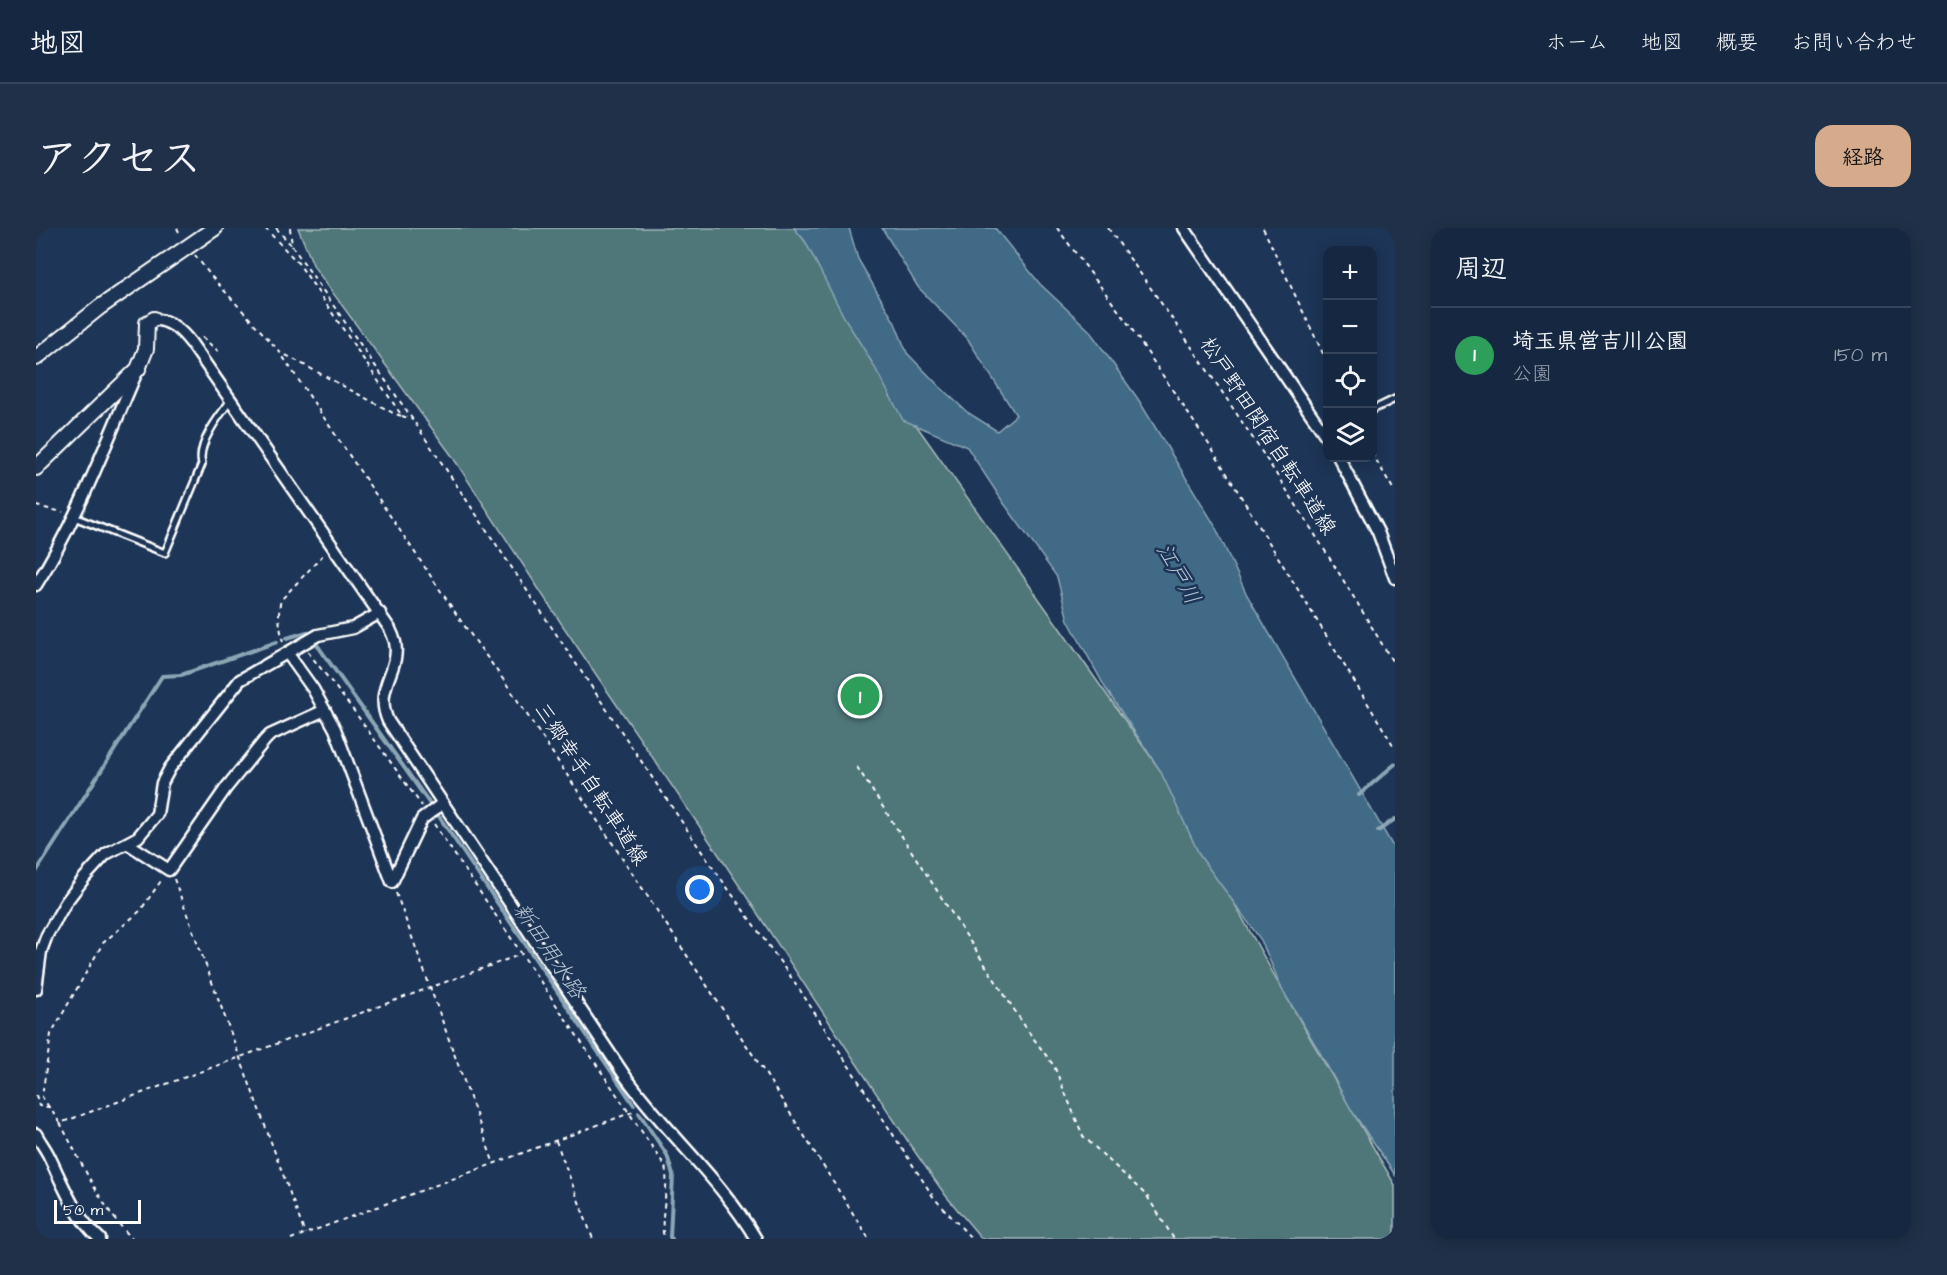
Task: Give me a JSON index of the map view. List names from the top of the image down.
{
  "streets": {
    "path": ["松戸野田関宿自転車道線", "三郷幸手自転車道線"]
  },
  "water": ["江戸川", "新田用水路"],
  "scale_bar": "50 m",
  "page": {
    "header": "地図",
    "nav": [
      "ホーム",
      "地図",
      "概要",
      "お問い合わせ"
    ],
    "title": "アクセス",
    "buttons": "経路",
    "heading": "周辺",
    "map_buttons": ["+", "−"],
    "list": [
      {
        "mark": "1",
        "name": "埼玉県営吉川公園",
        "note": "公園",
        "value": "150 m"
      }
    ],
    "pins": "1",
    "scale": "50 m"
  }
}
